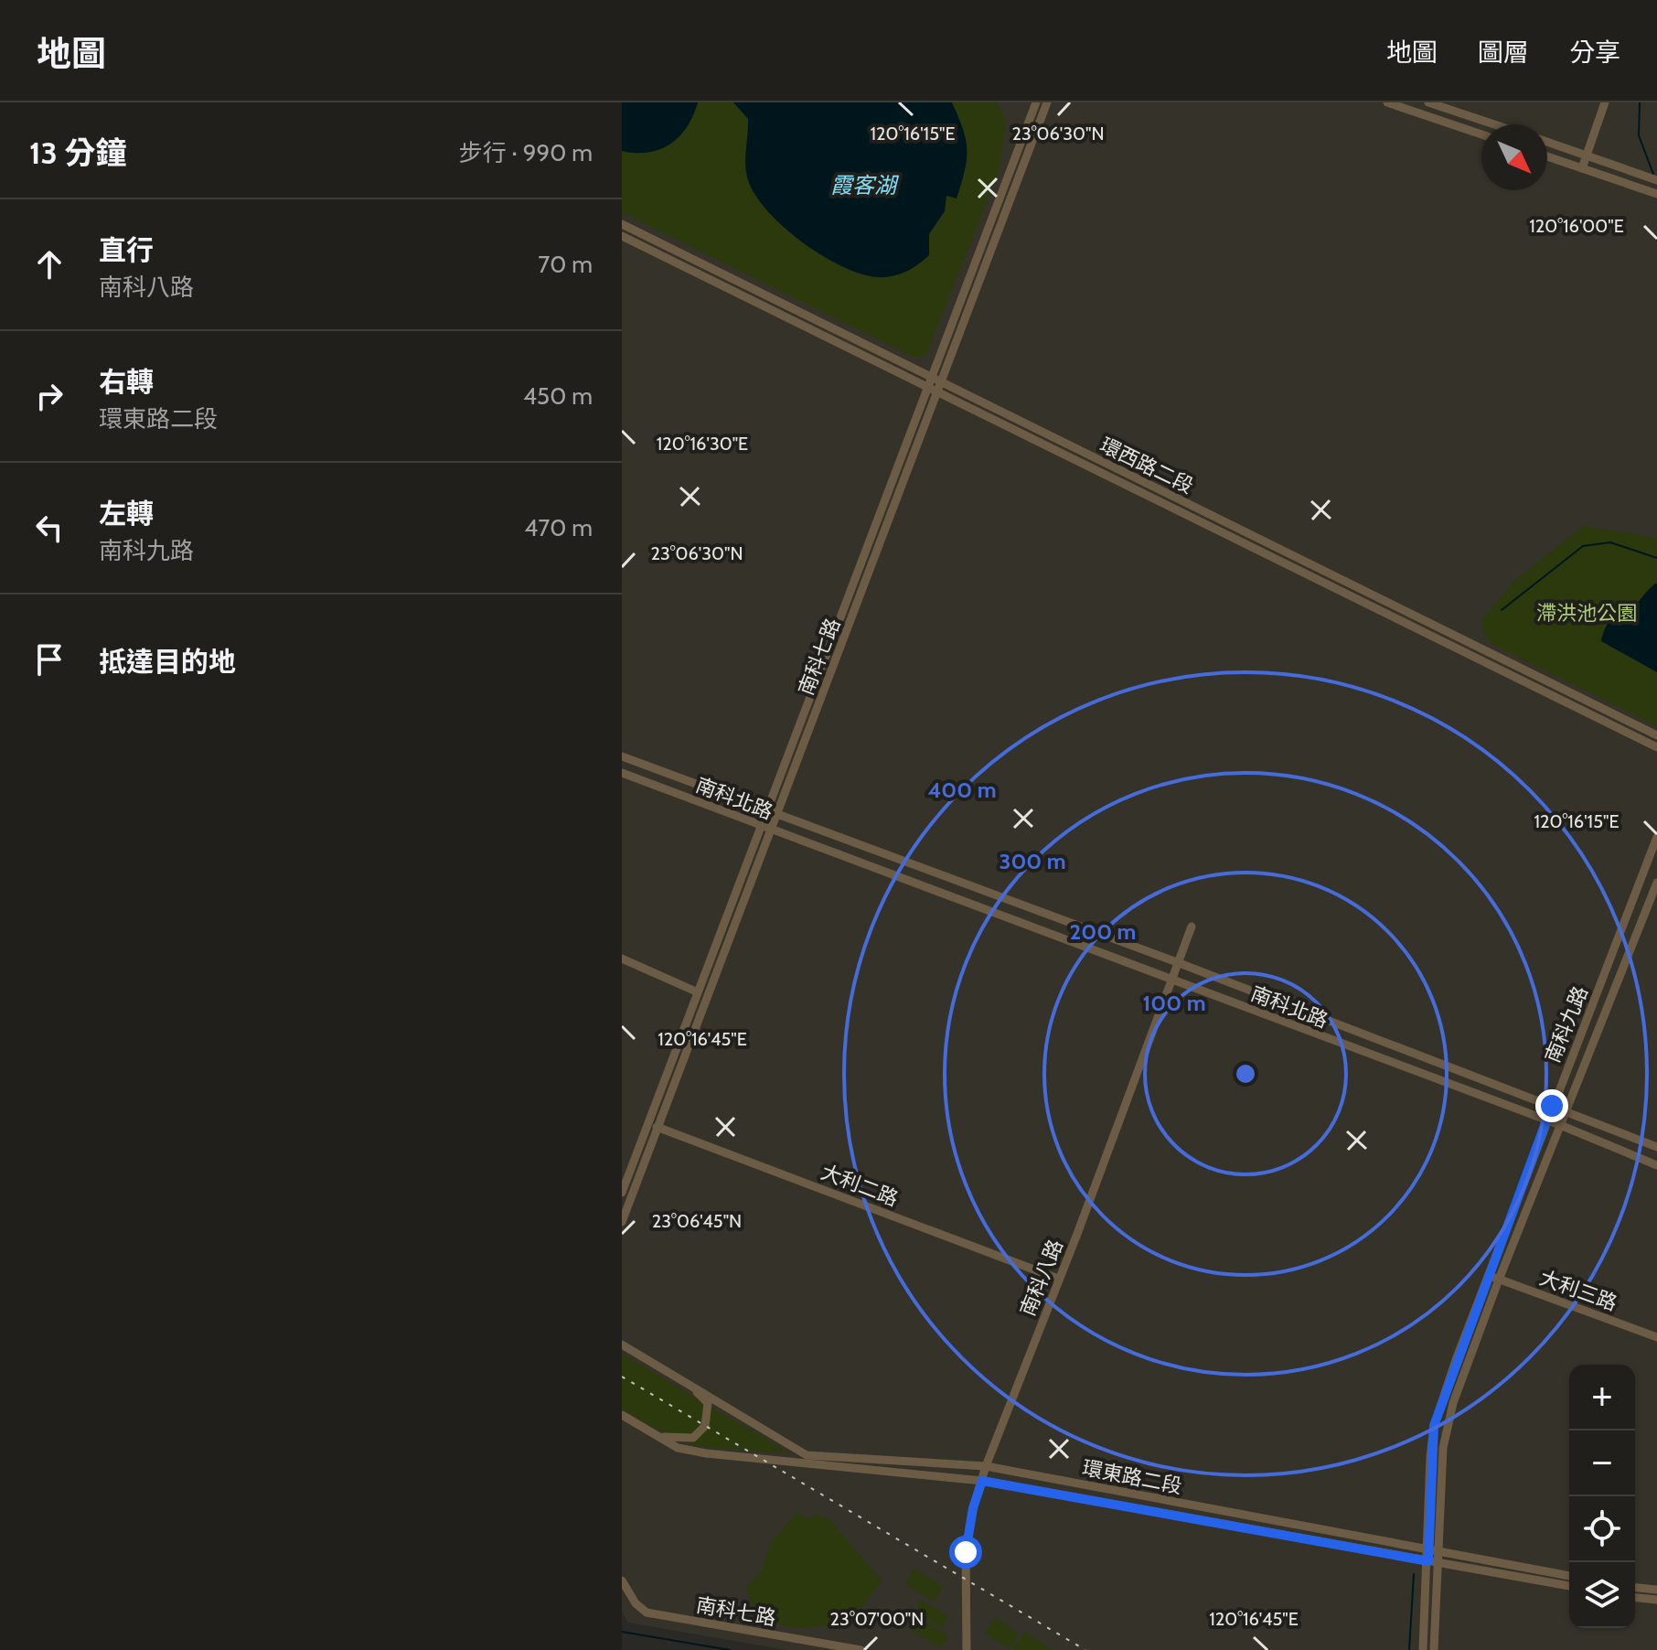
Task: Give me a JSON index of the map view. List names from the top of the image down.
{
  "streets": {
    "street": [
      "環西路二段",
      "南科七路",
      "南科北路",
      "南科九路",
      "大利二路",
      "南科八路",
      "大利三路",
      "環東路二段"
    ]
  },
  "crossings": [
    ["環西路二段", "南科七路"],
    ["南科七路", "南科北路"],
    ["南科七路", "大利二路"],
    ["南科北路", "南科九路"],
    ["南科北路", "南科八路"],
    ["南科九路", "大利三路"],
    ["南科九路", "環東路二段"],
    ["大利二路", "南科八路"],
    ["南科八路", "環東路二段"]
  ],
  "water": ["霞客湖"],
  "parks": ["滯洪池公園"],
  "north": "bottom right",
  "page": {
    "header": "地圖",
    "nav": ["地圖", "圖層", "分享"],
    "heading": ["13 分鐘", "步行 · 990 m"],
    "list": [
      ["直行", "南科八路", "70 m"],
      ["右轉", "環東路二段", "450 m"],
      ["左轉", "南科九路", "470 m"],
      "抵達目的地"
    ],
    "map_buttons": ["+", "−"]
  },
  "coordinates": [
    "120°16'15\"E",
    "23°06'30\"N",
    "120°16'00\"E",
    "120°16'30\"E",
    "120°16'45\"E",
    "23°06'45\"N",
    "23°07'00\"N"
  ],
  "rings": [
    "400 m",
    "300 m",
    "200 m",
    "100 m"
  ]
}
